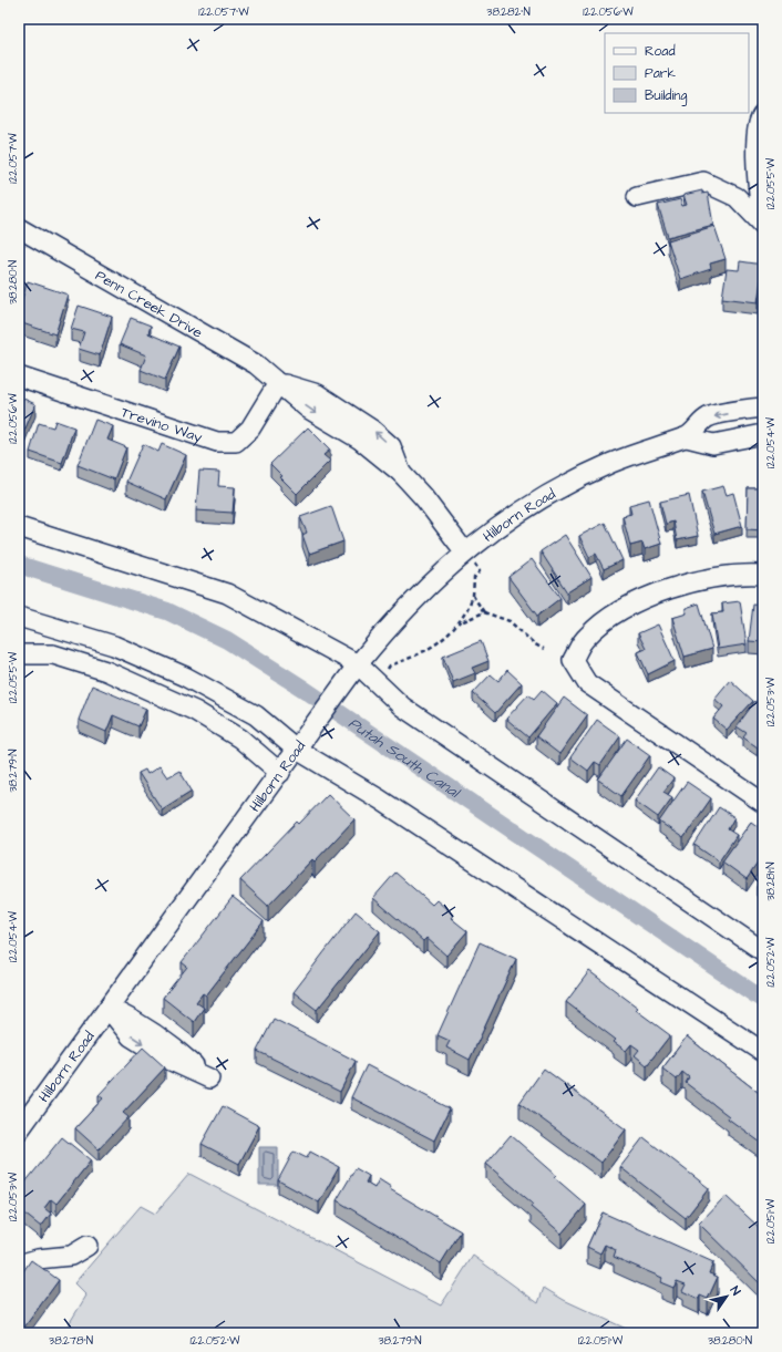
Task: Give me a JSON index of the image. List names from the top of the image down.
{
  "streets": {
    "street": ["Penn Creek Drive", "Trevino Way", "Hilborn Road"]
  },
  "crossings": [
    ["Penn Creek Drive", "Trevino Way"],
    ["Penn Creek Drive", "Hilborn Road"]
  ],
  "water": ["Putah South Canal"],
  "legend": ["Road", "Park", "Building"],
  "north": "top right",
  "coordinates": [
    "122.057°W",
    "38.282°N",
    "122.056°W",
    "122.055°W",
    "38.280°N",
    "122.054°W",
    "122.053°W",
    "38.279°N",
    "38.281°N",
    "122.052°W",
    "122.051°W",
    "38.278°N"
  ]
}
